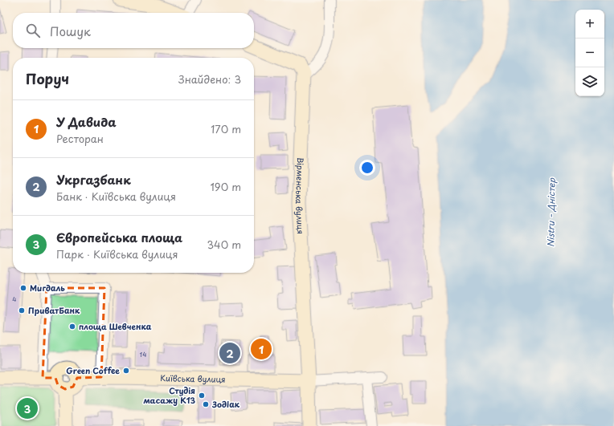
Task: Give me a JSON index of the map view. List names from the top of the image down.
{
  "streets": {
    "main road": ["Вірменська вулиця", "Київська вулиця"]
  },
  "crossings": [
    ["Вірменська вулиця", "Київська вулиця"]
  ],
  "water": ["Nistru - Дністер"],
  "places": [
    "Мигдаль",
    "ПриватБанк",
    "площа Шевченка",
    "Green Coffee",
    "Студія масажу К13",
    "Зодіак"
  ],
  "house_numbers": ["4", "14"],
  "page": {
    "map_buttons": ["+", "−"],
    "search": "Пошук",
    "heading": ["Поруч", "Знайдено: 3"],
    "list": [
      {
        "mark": "1",
        "name": "У Давида",
        "note": "Ресторан",
        "value": "170 m"
      },
      {
        "mark": "2",
        "name": "Укргазбанк",
        "note": "Банк · Київська вулиця",
        "value": "190 m"
      },
      {
        "mark": "3",
        "name": "Європейська площа",
        "note": "Парк · Київська вулиця",
        "value": "340 m"
      }
    ],
    "pins": ["1", "2", "3"]
  }
}
